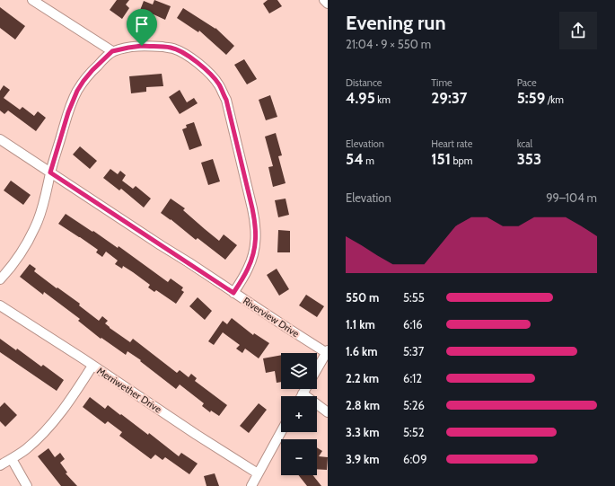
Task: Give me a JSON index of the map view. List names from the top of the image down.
{
  "streets": {
    "street": ["Riverview Drive", "Merriwether Drive"]
  },
  "page": {
    "heading": ["Evening run", "21:04 · 9 × 550 m"],
    "stats": [
      ["Distance", "4.95 km"],
      ["Time", "29:37"],
      ["Pace", "5:59 /km"],
      ["Elevation", "54 m"],
      ["Heart rate", "151 bpm"],
      ["kcal", "353"]
    ],
    "chart": ["Elevation", "99–104 m"],
    "list": [
      {
        "name": "550 m",
        "note": "5:55"
      },
      {
        "name": "1.1 km",
        "note": "6:16"
      },
      {
        "name": "1.6 km",
        "note": "5:37"
      },
      {
        "name": "2.2 km",
        "note": "6:12"
      },
      {
        "name": "2.8 km",
        "note": "5:26"
      },
      {
        "name": "3.3 km",
        "note": "5:52"
      },
      {
        "name": "3.9 km",
        "note": "6:09"
      }
    ],
    "map_buttons": ["+", "−"]
  }
}
